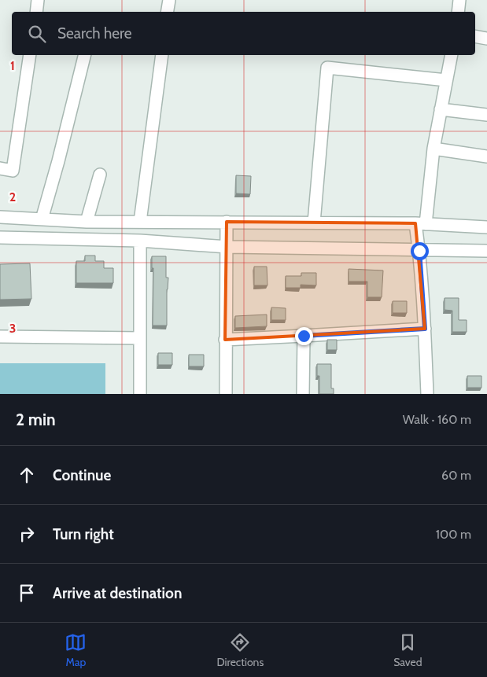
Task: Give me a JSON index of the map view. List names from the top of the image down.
{
  "page": {
    "search": "Search here",
    "heading": ["2 min", "Walk · 160 m"],
    "list": [
      ["Continue", "60 m"],
      ["Turn right", "100 m"],
      "Arrive at destination"
    ],
    "nav": ["Map", "Directions", "Saved"]
  },
  "grid": {
    "rows": ["1", "2", "3"]
  }
}
